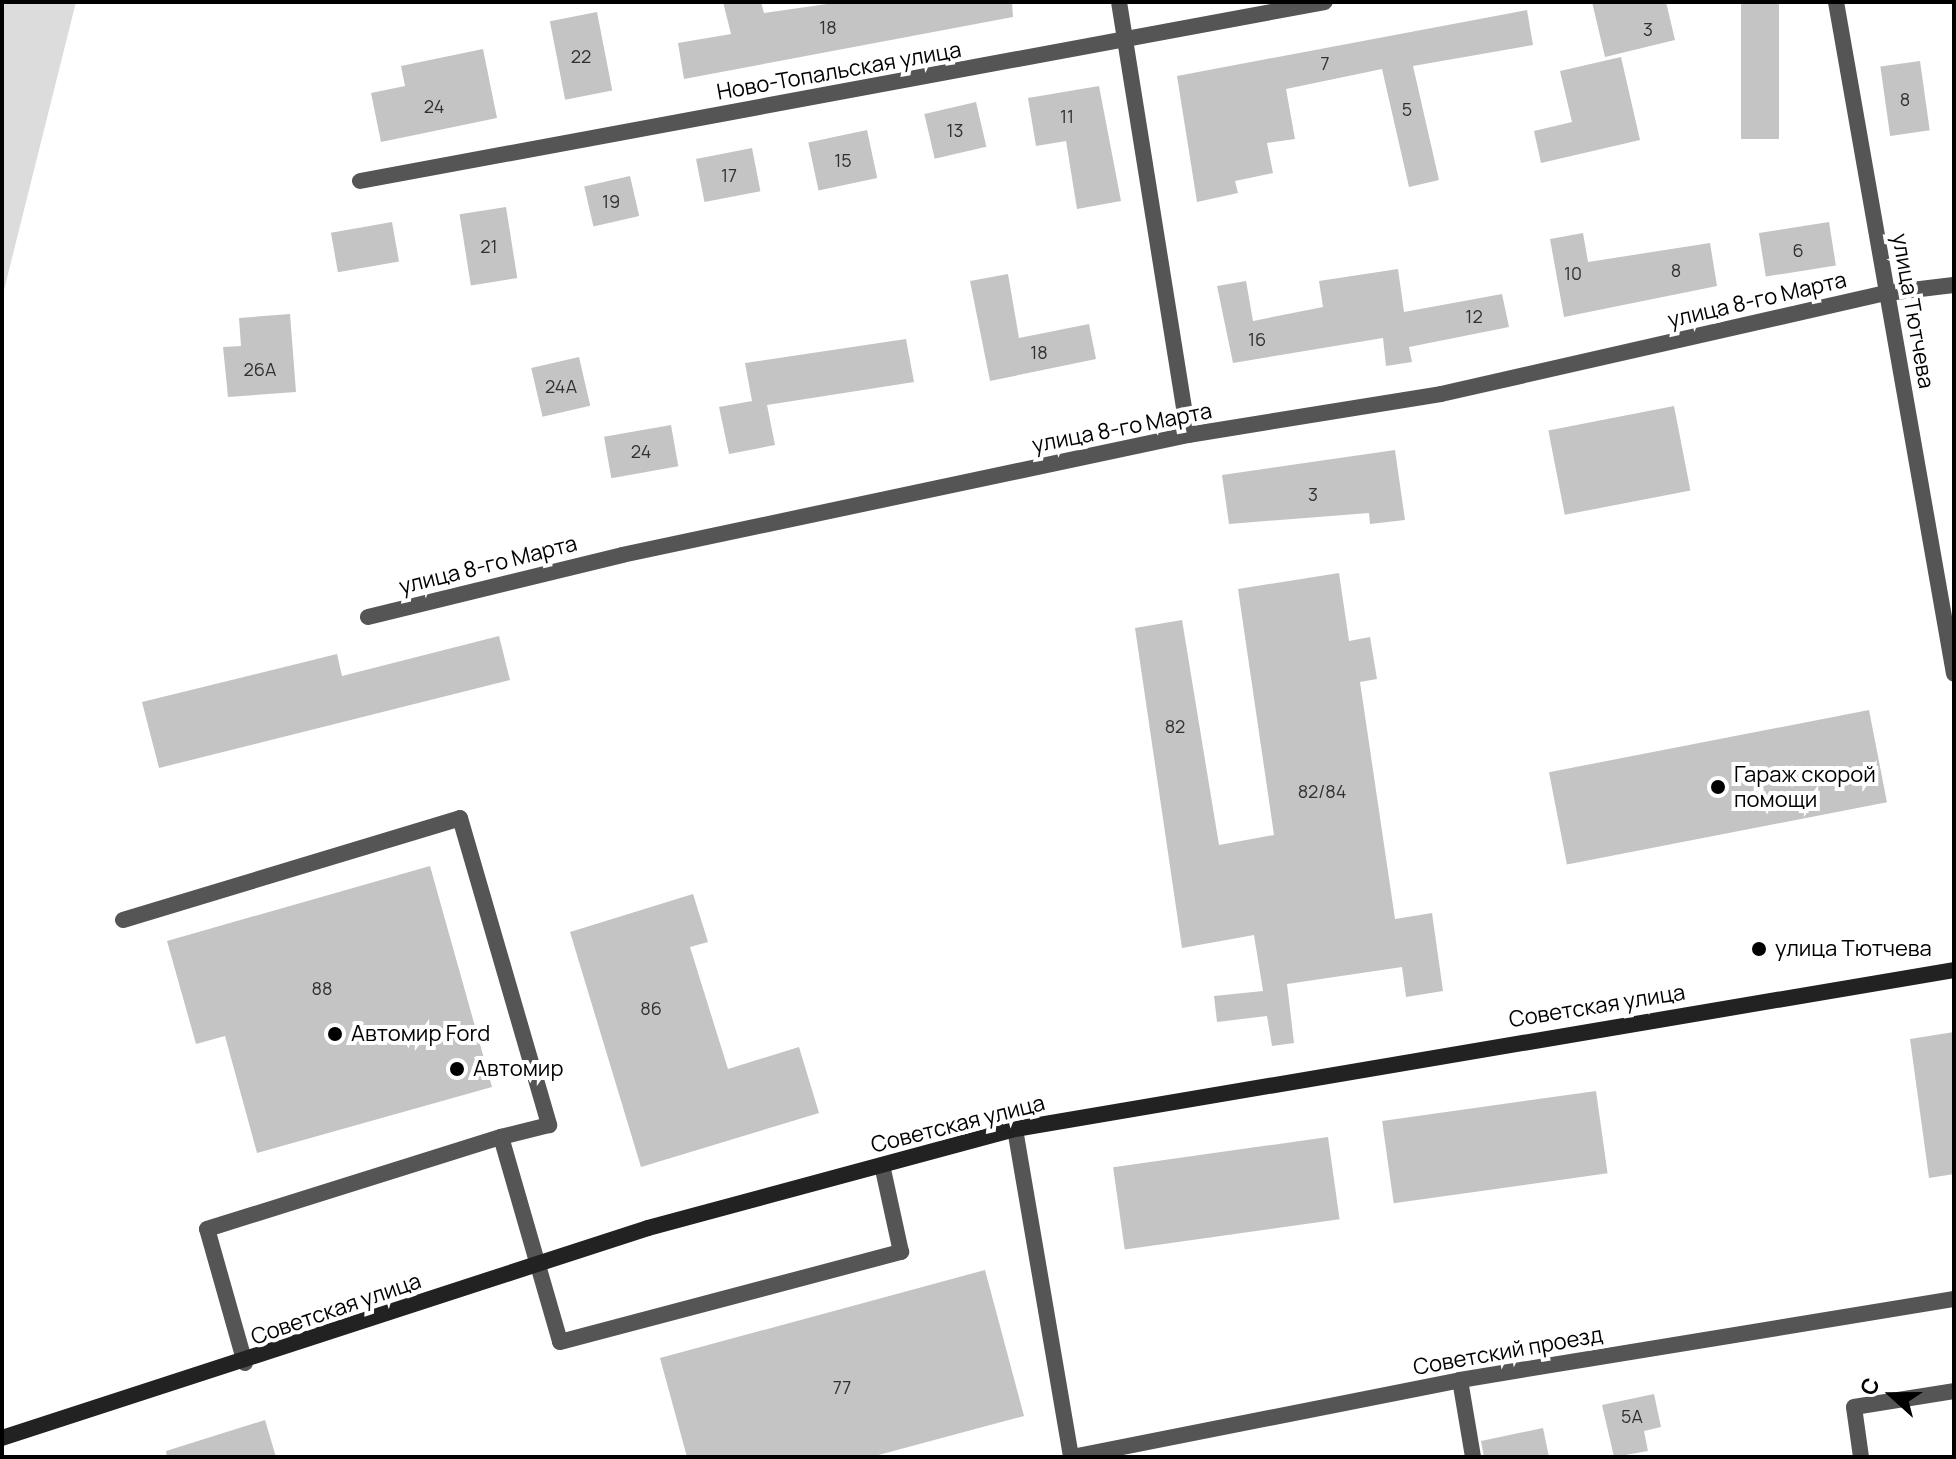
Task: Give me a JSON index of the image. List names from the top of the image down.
{
  "streets": {
    "main road": ["Советская улица"],
    "street": [
      "Ново-Топальская улица",
      "улица 8-го Марта",
      "улица Тютчева",
      "Советский проезд"
    ]
  },
  "crossings": [
    ["улица 8-го Марта", "улица Тютчева"]
  ],
  "places": [
    "Гараж скорой помощи",
    "улица Тютчева",
    "Автомир Ford",
    "Автомир"
  ],
  "house_numbers": [
    "18",
    "3",
    "22",
    "7",
    "8",
    "24",
    "5",
    "11",
    "13",
    "15",
    "17",
    "19",
    "21",
    "6",
    "8",
    "10",
    "12",
    "16",
    "18",
    "26А",
    "24А",
    "24",
    "3",
    "82",
    "82/84",
    "88",
    "86",
    "77",
    "5А"
  ],
  "north": "left"
}
